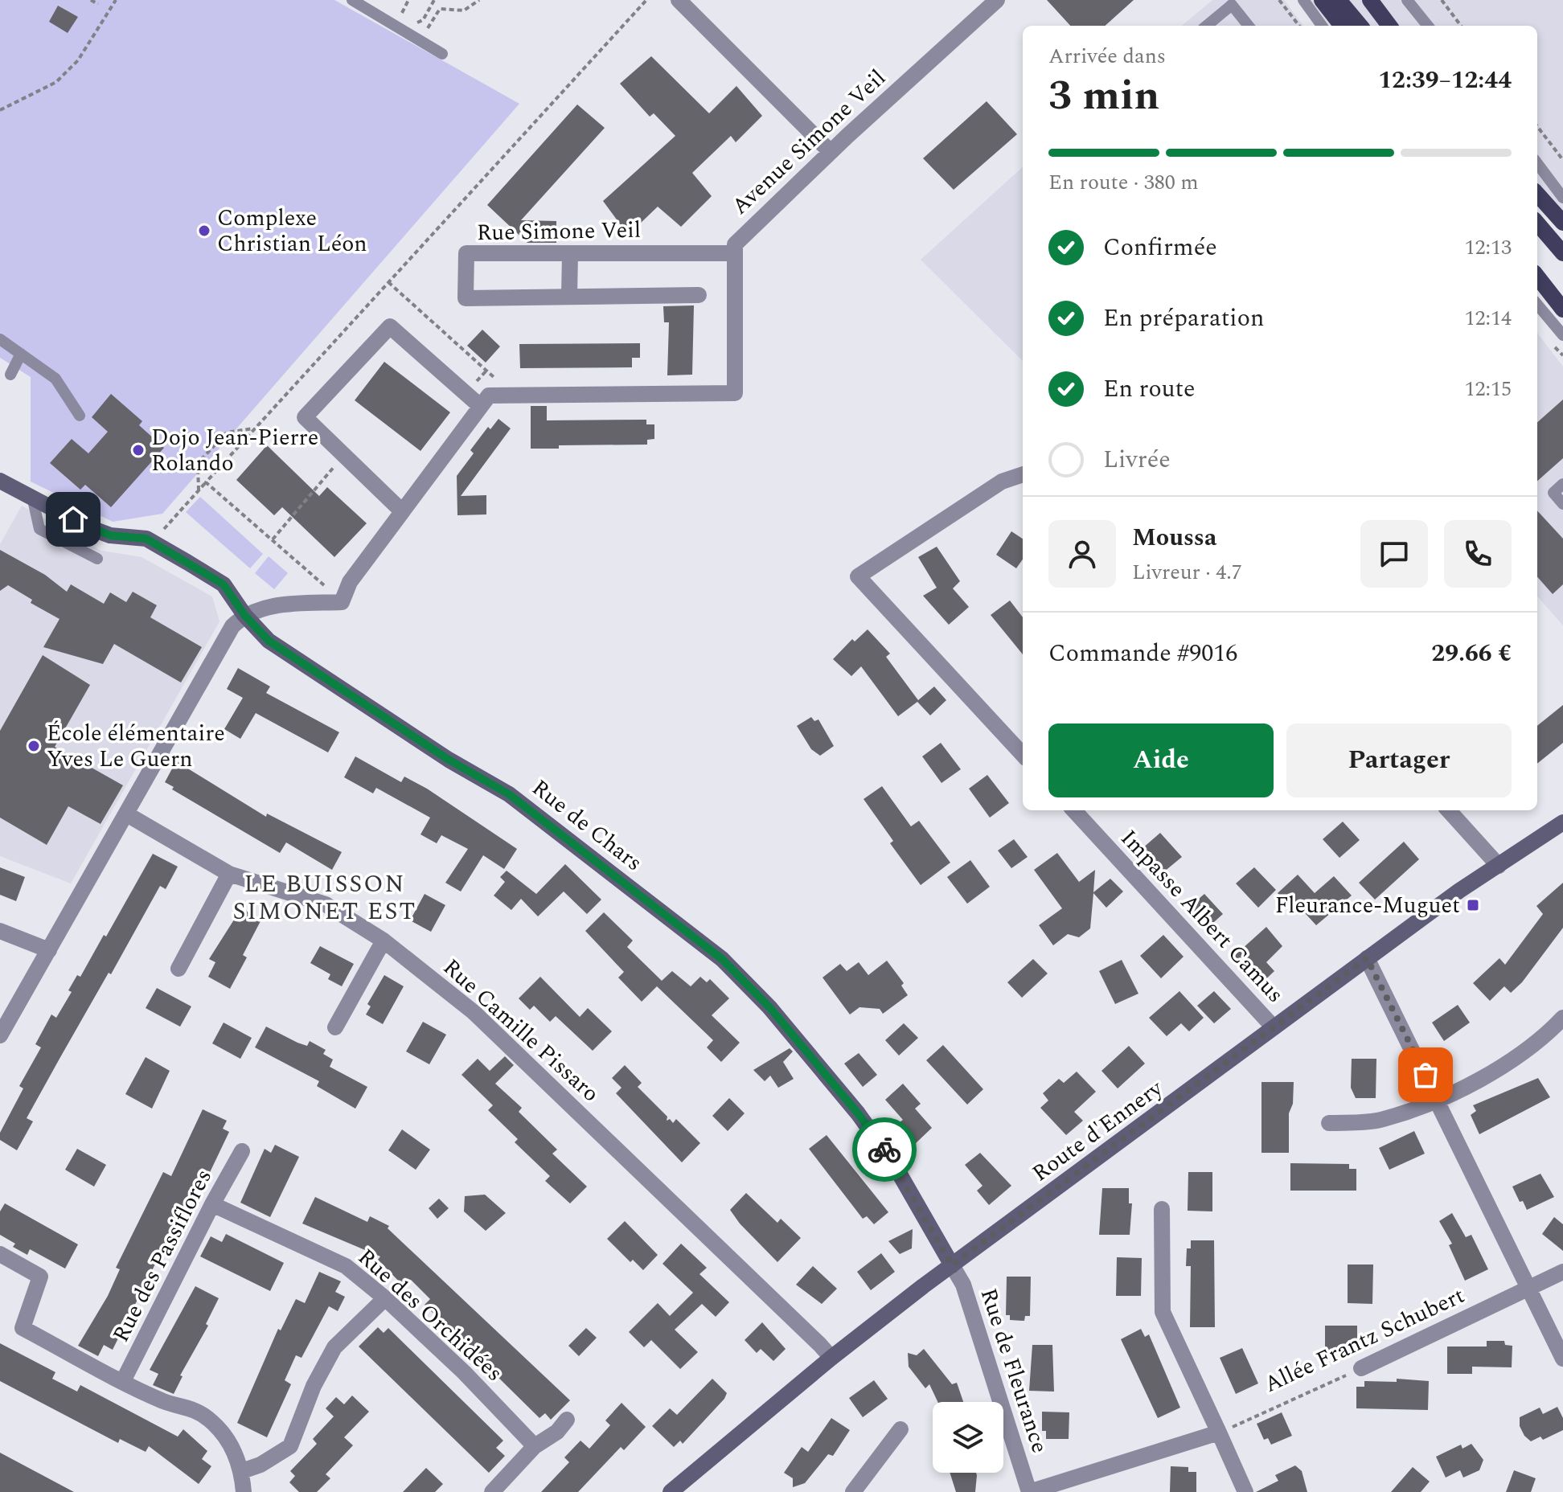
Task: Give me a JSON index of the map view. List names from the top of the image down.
{
  "streets": {
    "street": [
      "Avenue Simone Veil",
      "Rue Simone Veil",
      "Rue de Chars",
      "Impasse Albert Camus",
      "Rue Camille Pissaro",
      "Route d'Ennery",
      "Rue des Passiflores",
      "Rue des Orchidées",
      "Allée Frantz Schubert",
      "Rue de Fleurance"
    ]
  },
  "crossings": [
    ["Avenue Simone Veil", "Rue Simone Veil"],
    ["Rue de Chars", "Route d'Ennery"],
    ["Rue de Chars", "Rue de Fleurance"],
    ["Impasse Albert Camus", "Route d'Ennery"],
    ["Rue Camille Pissaro", "Route d'Ennery"],
    ["Route d'Ennery", "Rue de Fleurance"],
    ["Rue des Passiflores", "Rue des Orchidées"]
  ],
  "districts": ["LE BUISSON SIMONET EST"],
  "places": {
    "other": ["Complexe Christian Léon", "Dojo Jean-Pierre Rolando", "École élémentaire Yves Le Guern"],
    "transit": ["Fleurance-Muguet"]
  },
  "page": {
    "heading": ["3 min", "Arrivée dans", "12:39–12:44"],
    "panel": [
      "Moussa",
      "Livreur · 4.7",
      "Commande #9016",
      "29.66 €"
    ],
    "bar": "En route · 380 m",
    "list": [
      ["Confirmée", "12:13"],
      ["En préparation", "12:14"],
      ["En route", "12:15"],
      "Livrée"
    ],
    "buttons": ["Aide", "Partager"]
  }
}
